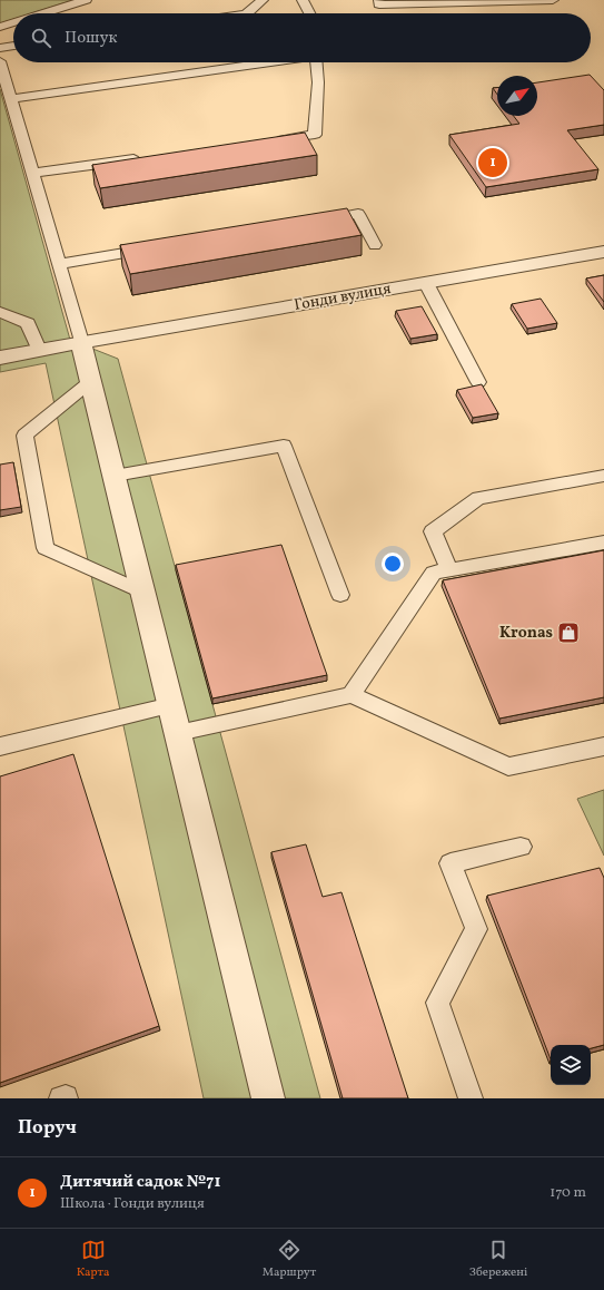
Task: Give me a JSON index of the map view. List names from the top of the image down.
{
  "streets": {
    "street": ["Гонди вулиця"]
  },
  "places": {
    "shop": ["Kronas"]
  },
  "north": "top right",
  "page": {
    "search": "Пошук",
    "pins": "1",
    "heading": "Поруч",
    "list": [
      {
        "mark": "1",
        "name": "Дитячий садок №71",
        "note": "Школа · Гонди вулиця",
        "value": "170 m"
      }
    ],
    "nav": ["Карта", "Маршрут", "Збережені"]
  }
}
